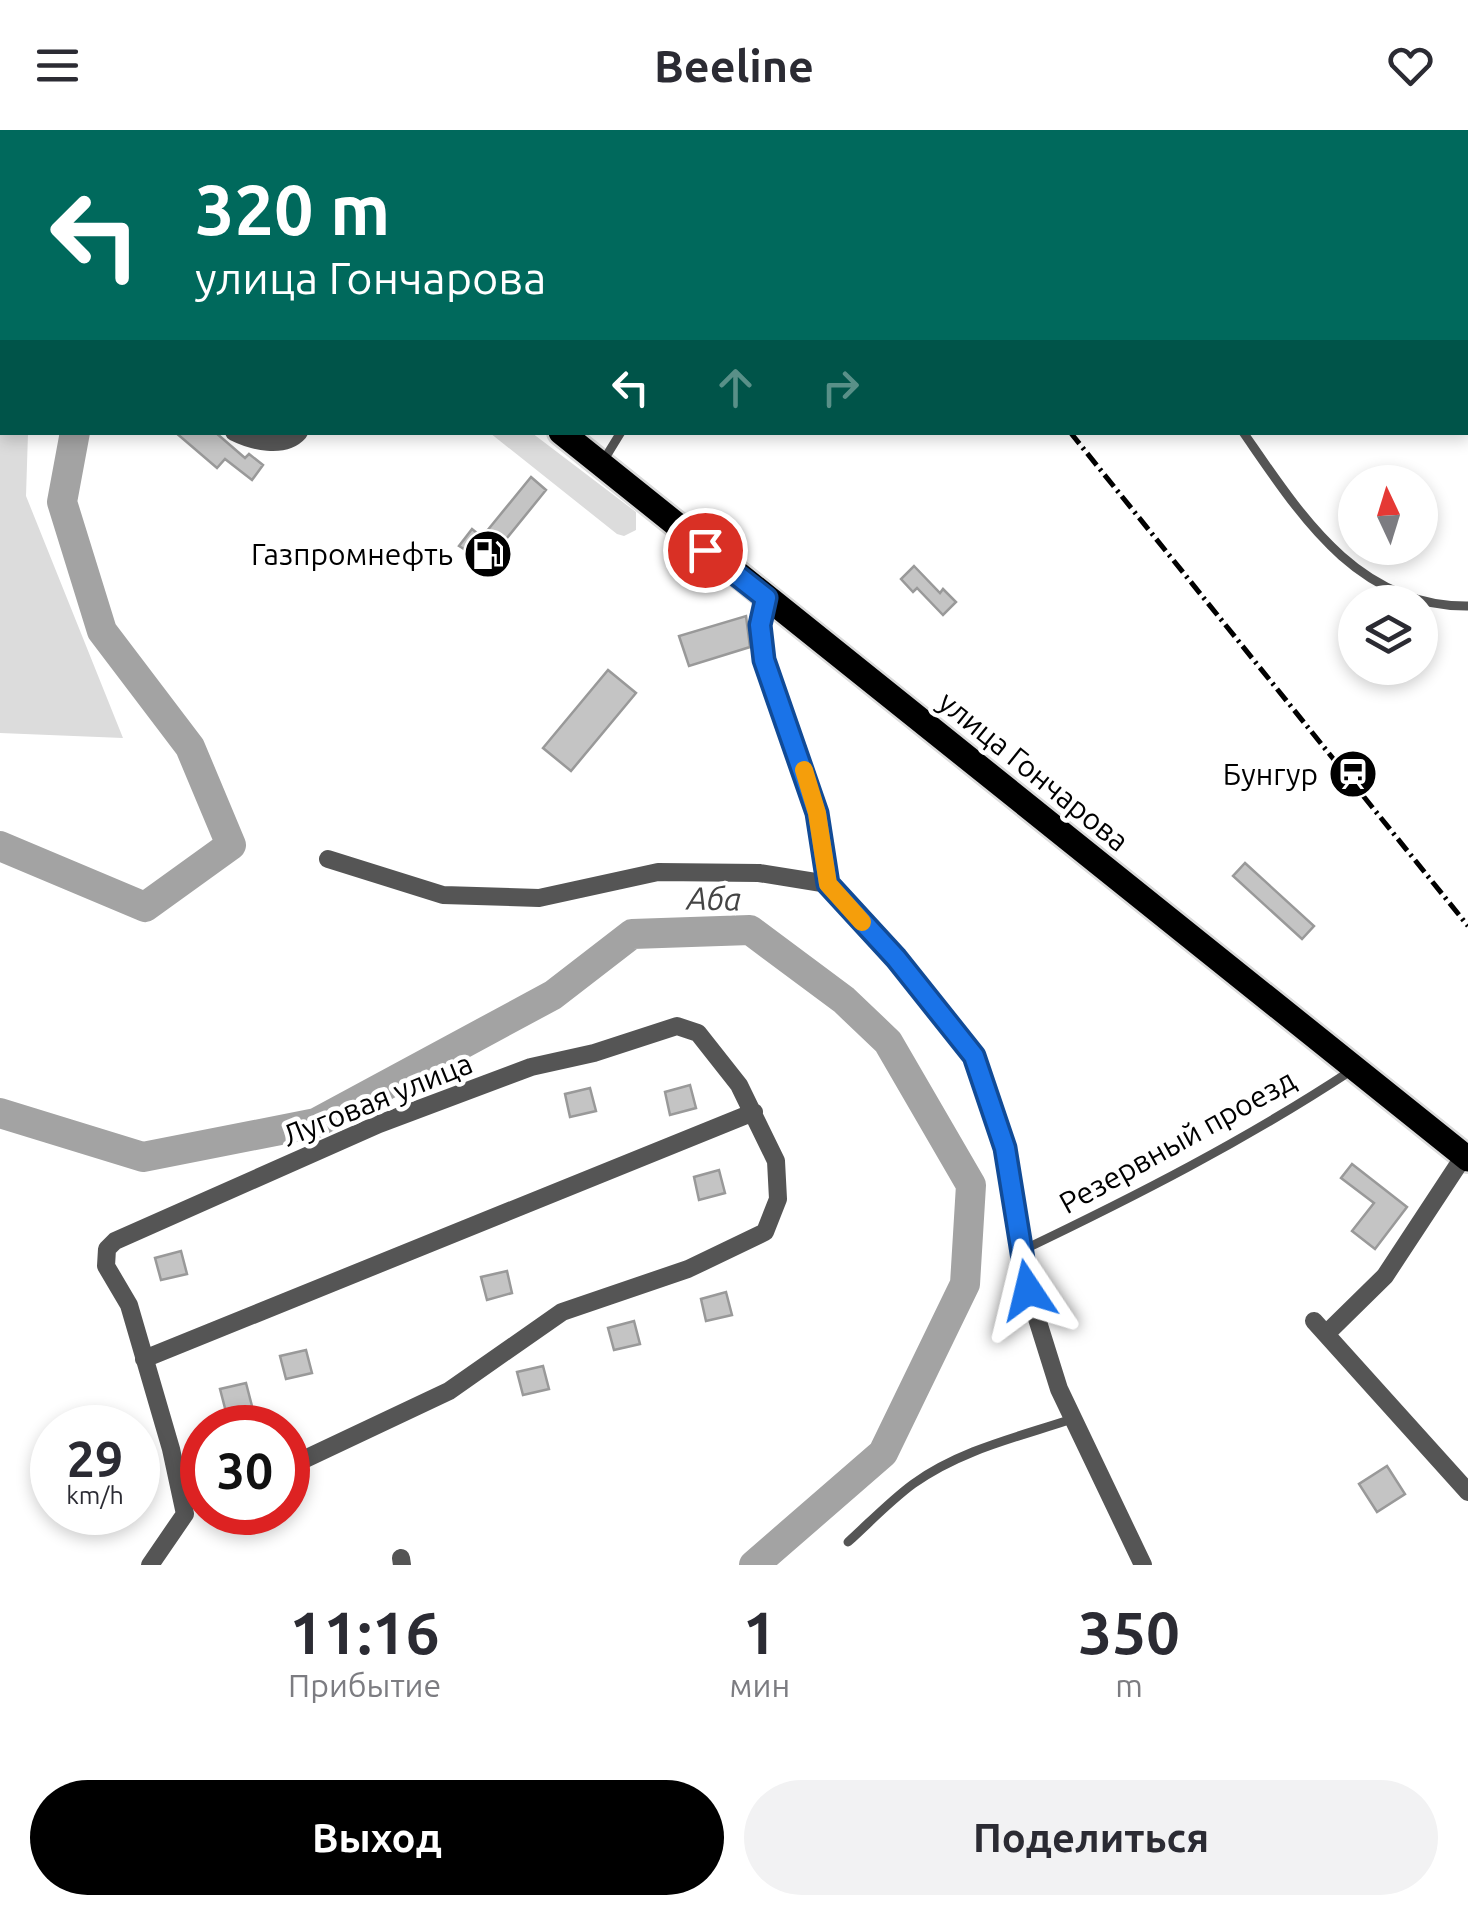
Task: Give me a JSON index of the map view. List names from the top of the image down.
{
  "streets": {
    "main road": ["улица Гончарова"],
    "street": ["Луговая улица"],
    "lane": ["Резервный проезд"]
  },
  "crossings": [
    ["улица Гончарова", "Резервный проезд"]
  ],
  "water": ["Аба"],
  "places": {
    "fuel station": ["Газпромнефть"],
    "station": ["Бунгур"]
  },
  "north": "top",
  "page": {
    "header": "Beeline",
    "turn": ["320 m", "улица Гончарова"],
    "speed": "29 km/h",
    "limit": "30",
    "eta": [
      "11:16",
      "Прибытие",
      "1",
      "мин",
      "350",
      "m"
    ],
    "buttons": ["Выход", "Поделиться"]
  }
}
